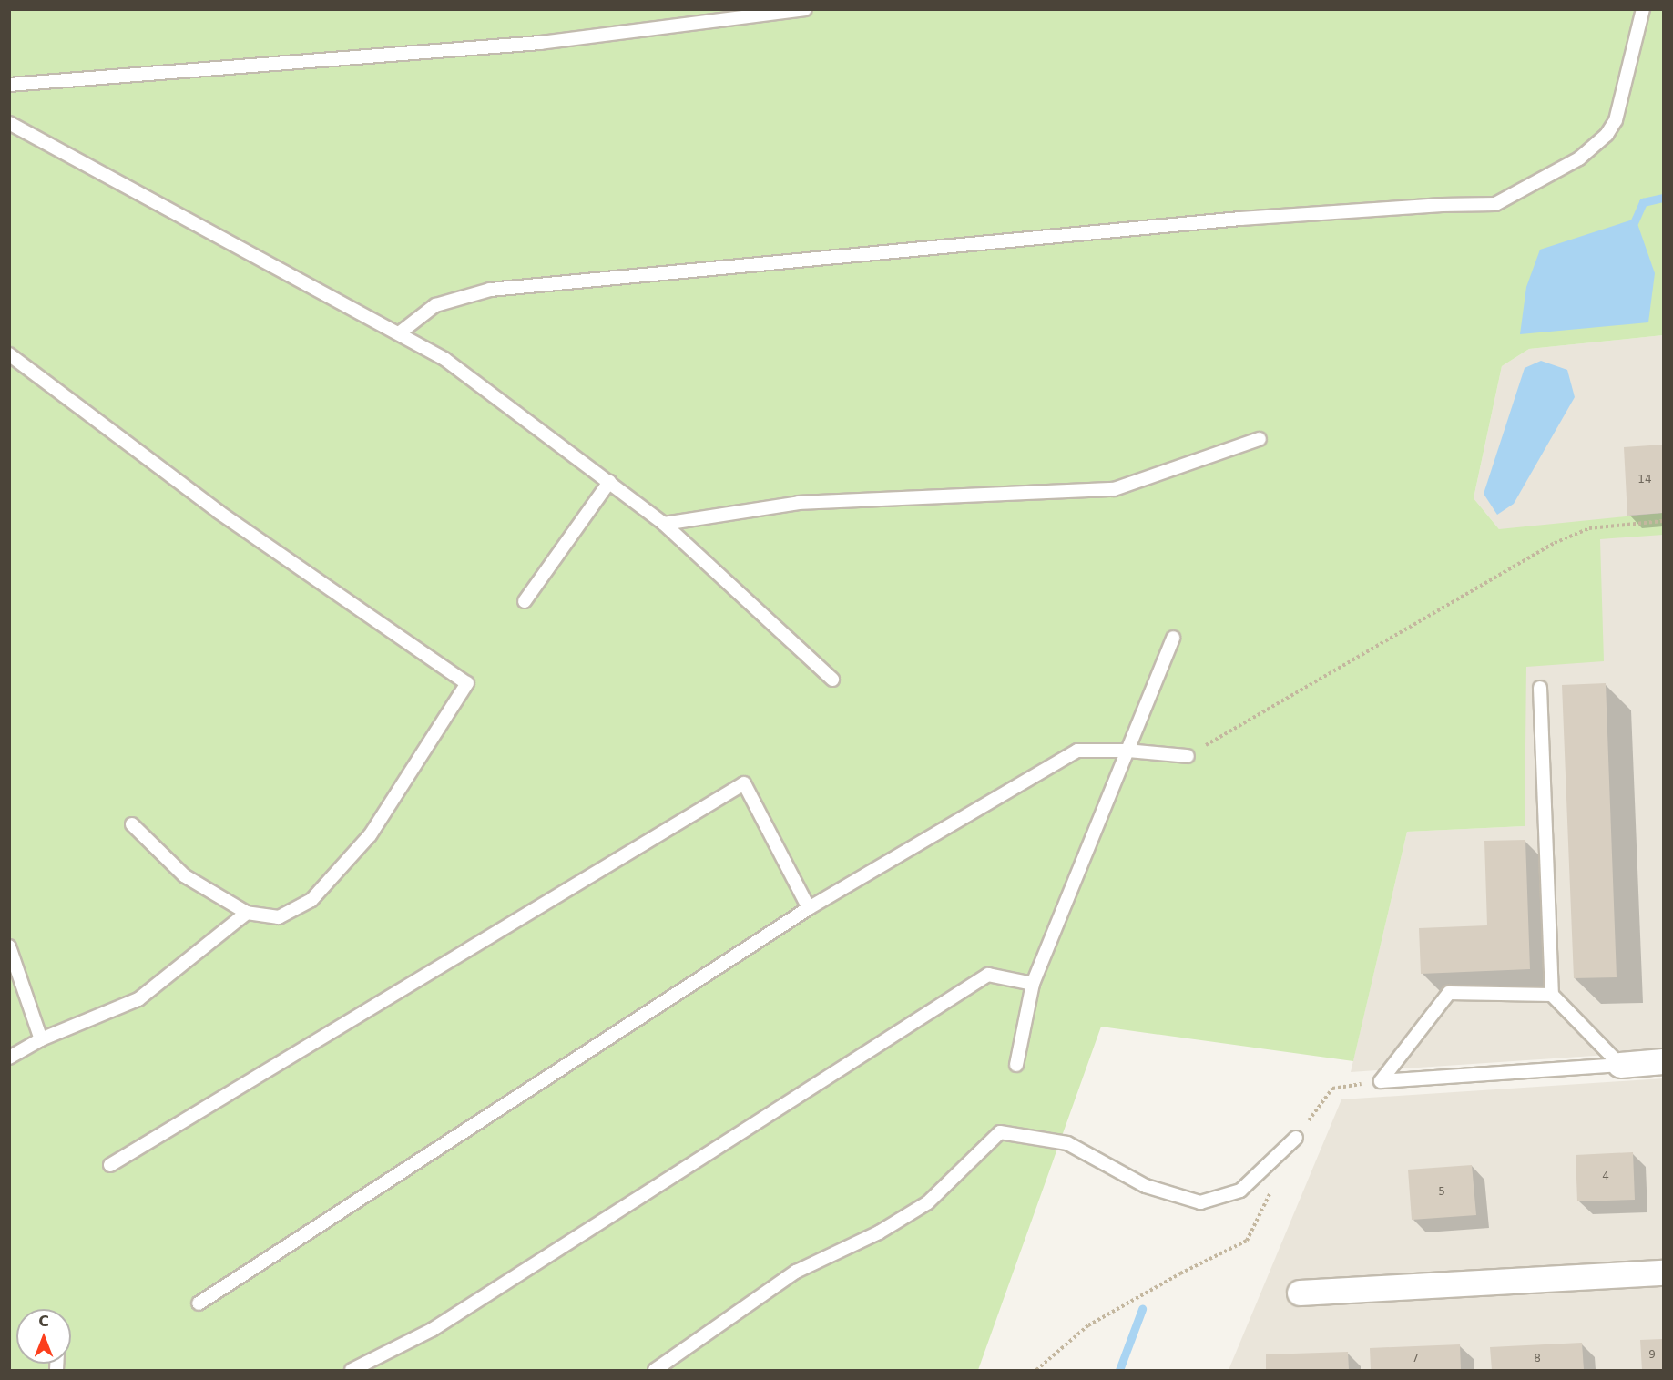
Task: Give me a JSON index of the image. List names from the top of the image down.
{
  "house_numbers": [
    "14",
    "4",
    "5",
    "9",
    "7",
    "8"
  ],
  "north": "top"
}
